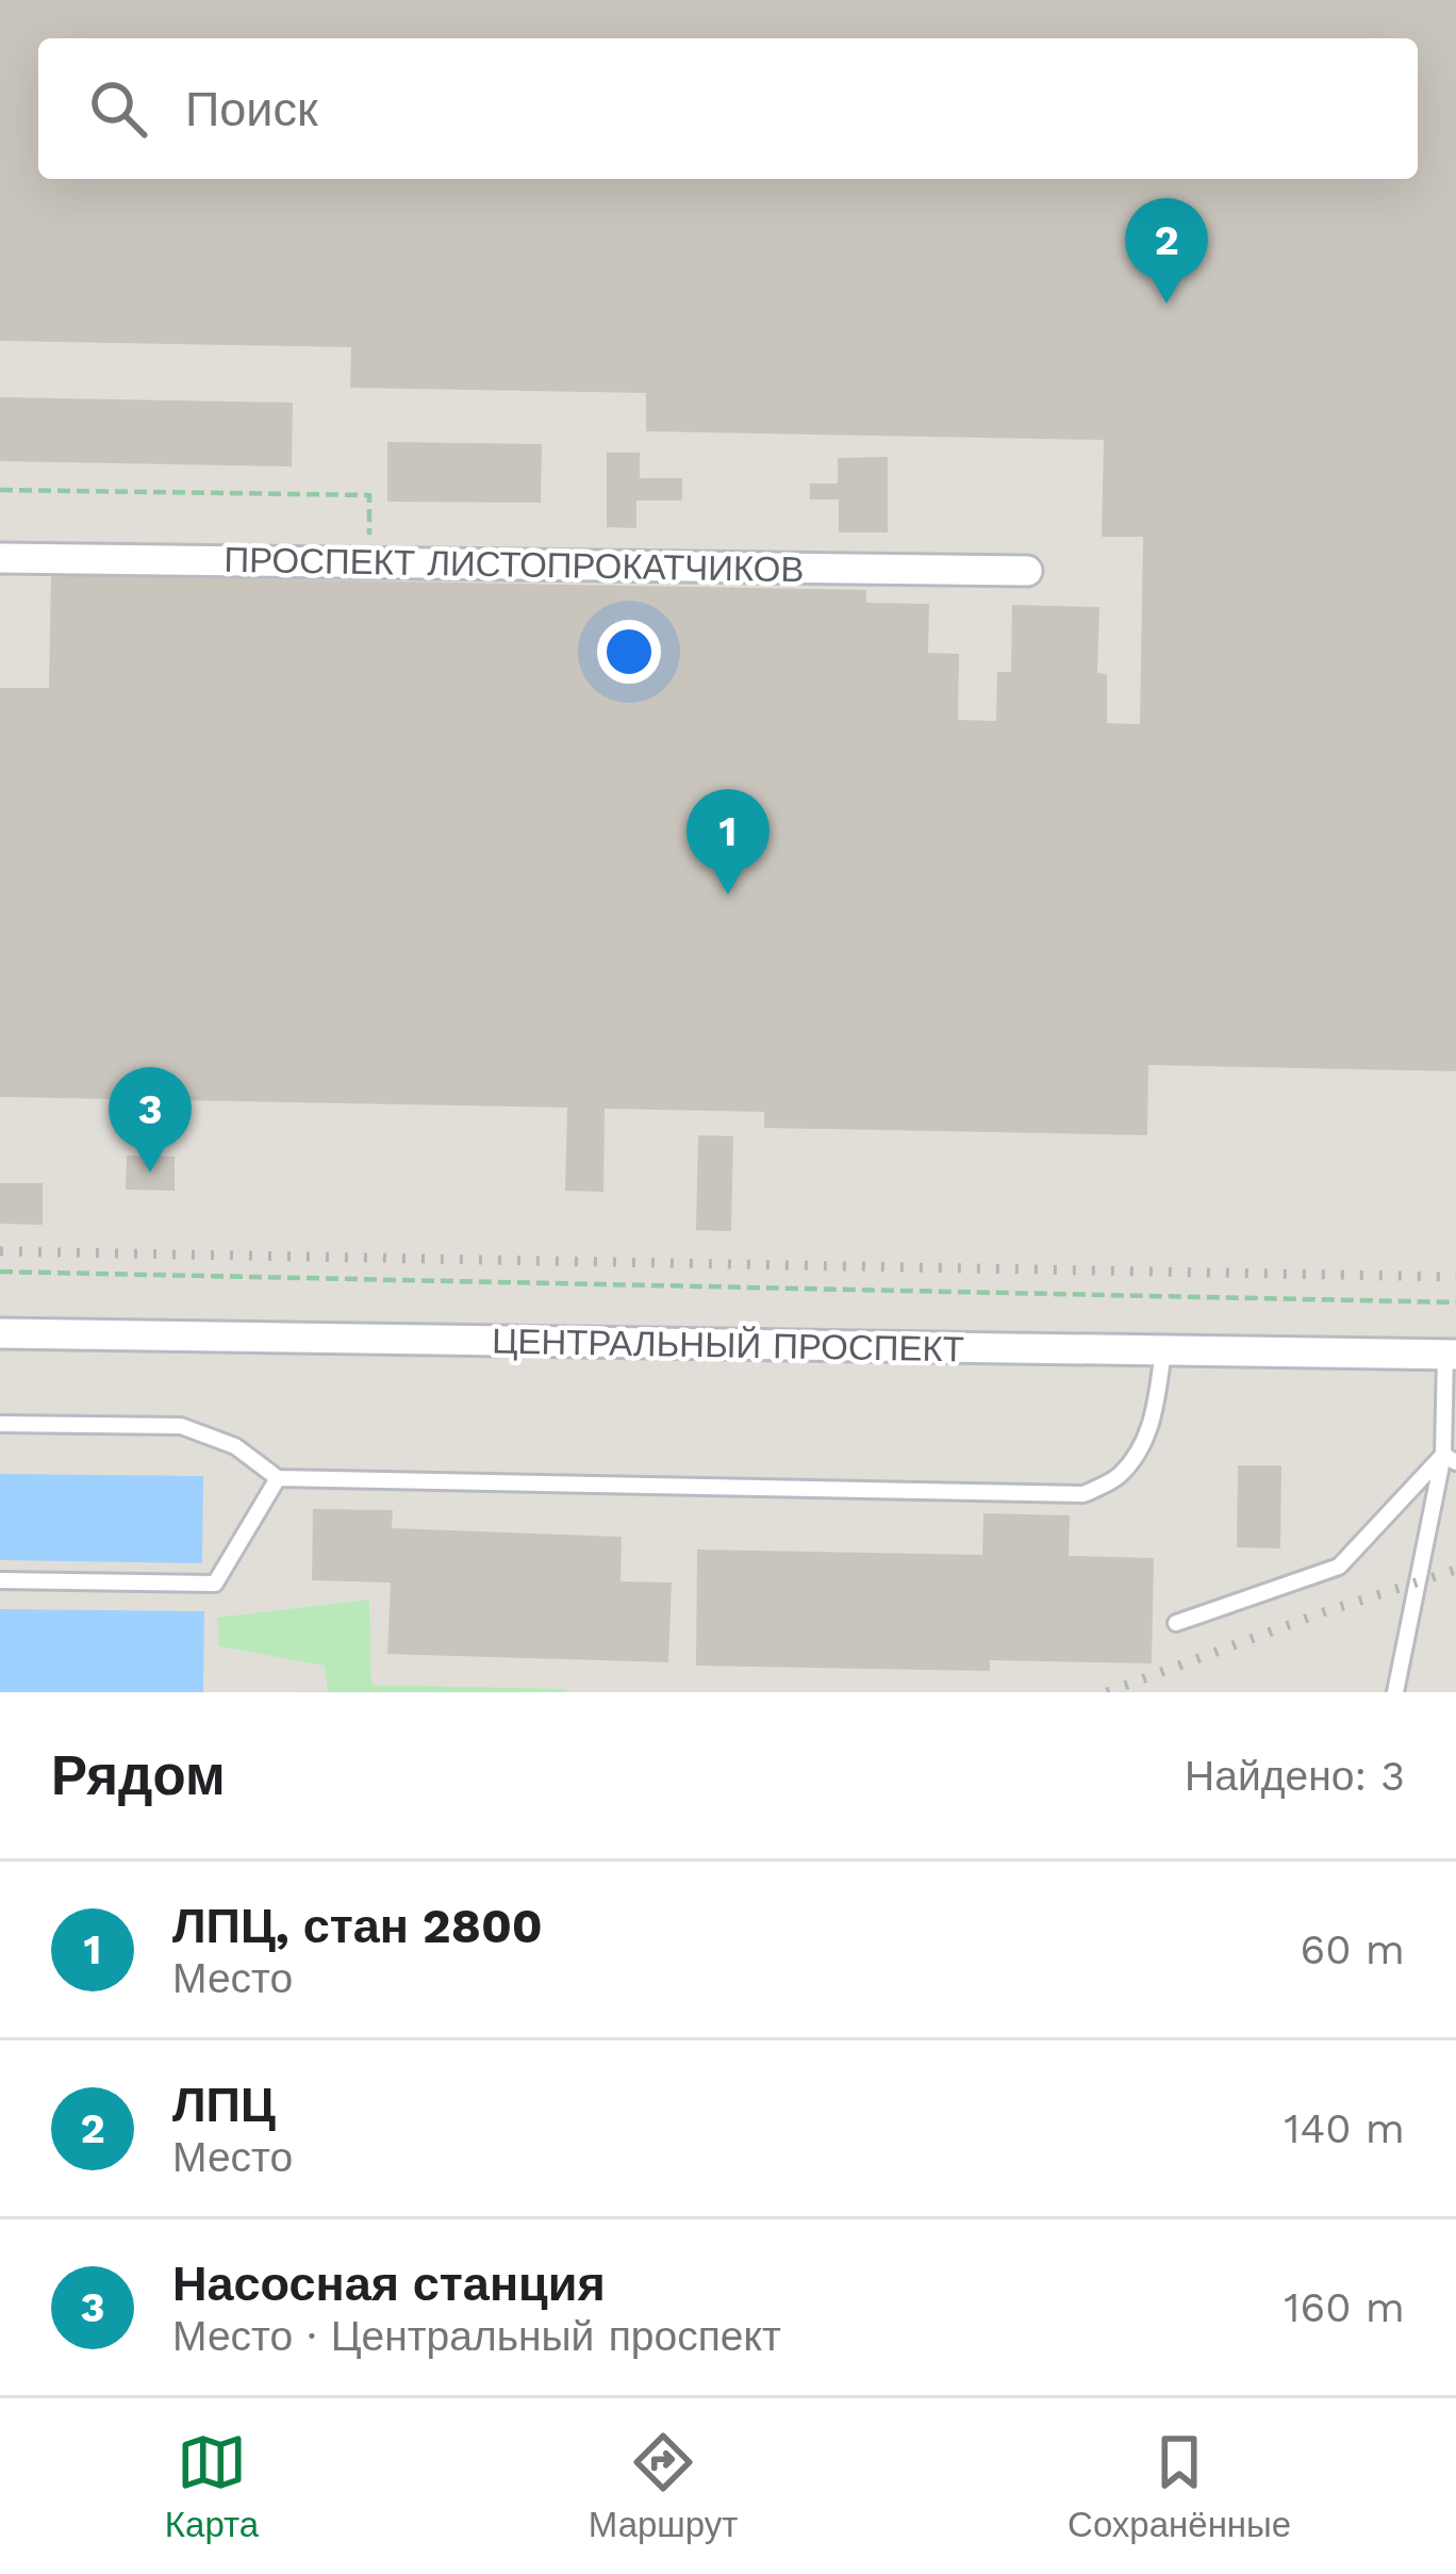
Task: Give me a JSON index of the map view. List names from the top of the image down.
{
  "streets": {
    "street": ["ПРОСПЕКТ ЛИСТОПРОКАТЧИКОВ", "ЦЕНТРАЛЬНЫЙ ПРОСПЕКТ"]
  },
  "page": {
    "search": "Поиск",
    "pins": ["2", "1", "3"],
    "heading": ["Рядом", "Найдено: 3"],
    "list": [
      {
        "mark": "1",
        "name": "ЛПЦ, стан 2800",
        "note": "Место",
        "value": "60 m"
      },
      {
        "mark": "2",
        "name": "ЛПЦ",
        "note": "Место",
        "value": "140 m"
      },
      {
        "mark": "3",
        "name": "Насосная станция",
        "note": "Место · Центральный проспект",
        "value": "160 m"
      }
    ],
    "nav": ["Карта", "Маршрут", "Сохранённые"]
  }
}
